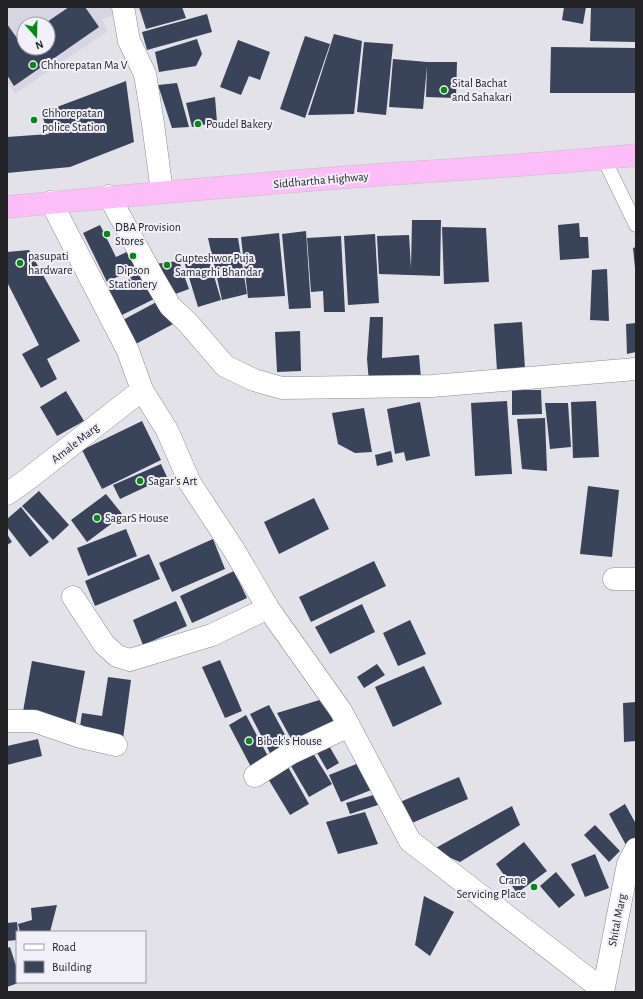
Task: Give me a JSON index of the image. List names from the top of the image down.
{
  "streets": {
    "highway": ["Siddhartha Highway"],
    "street": ["Amale Marg", "Shital Marg"]
  },
  "places": [
    "Chhorepatan Ma V",
    "Sital Bachat and Sahakari",
    "Chhorepatan police Station",
    "Poudel Bakery",
    "DBA Provision Stores",
    "Dipson Stationery",
    "pasupati hardware",
    "Gupteshwor Puja Samagrhi Bhandar",
    "Sagar's Art",
    "SagarS House",
    "Bibek's House",
    "Crane Servicing Place"
  ],
  "legend": ["Road", "Building"],
  "north": "bottom"
}
